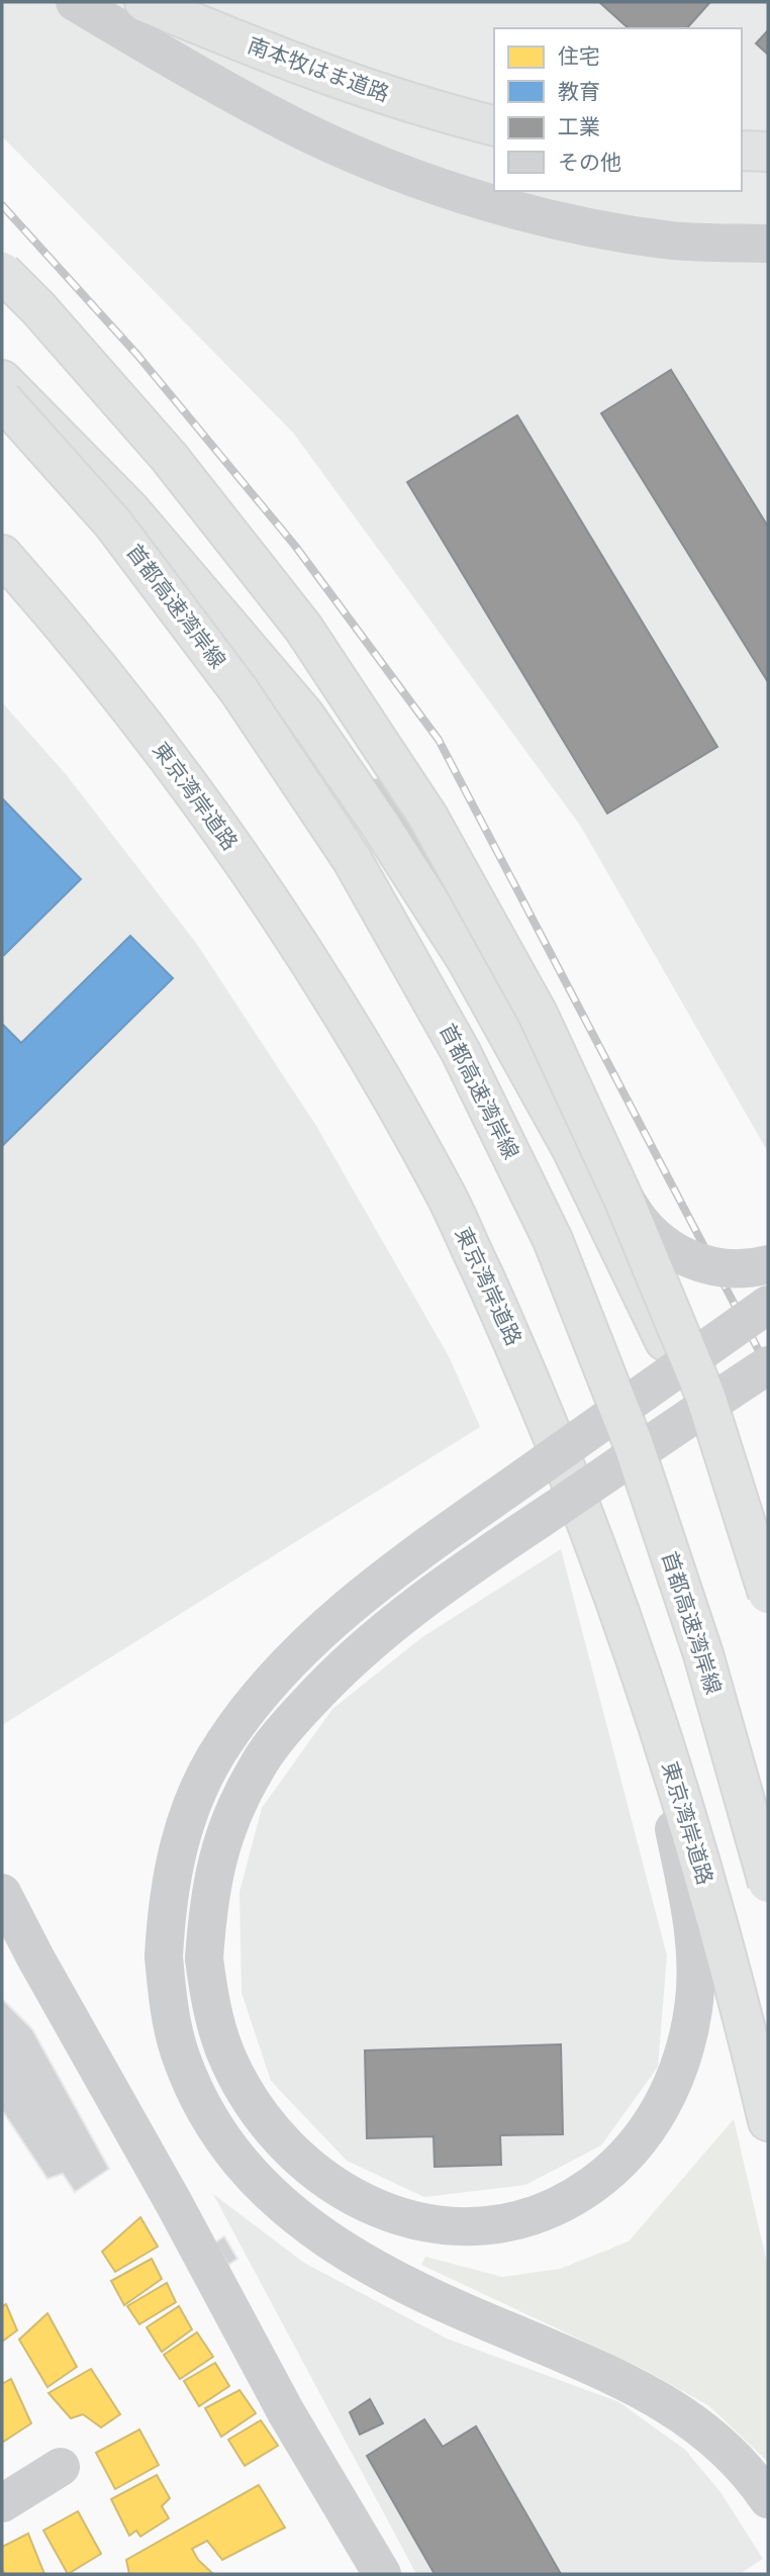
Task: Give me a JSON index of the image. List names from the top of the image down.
{
  "streets": {
    "highway": ["南本牧はま道路", "首都高速湾岸線", "東京湾岸道路"]
  },
  "legend": [
    "住宅",
    "教育",
    "工業",
    "その他"
  ]
}
